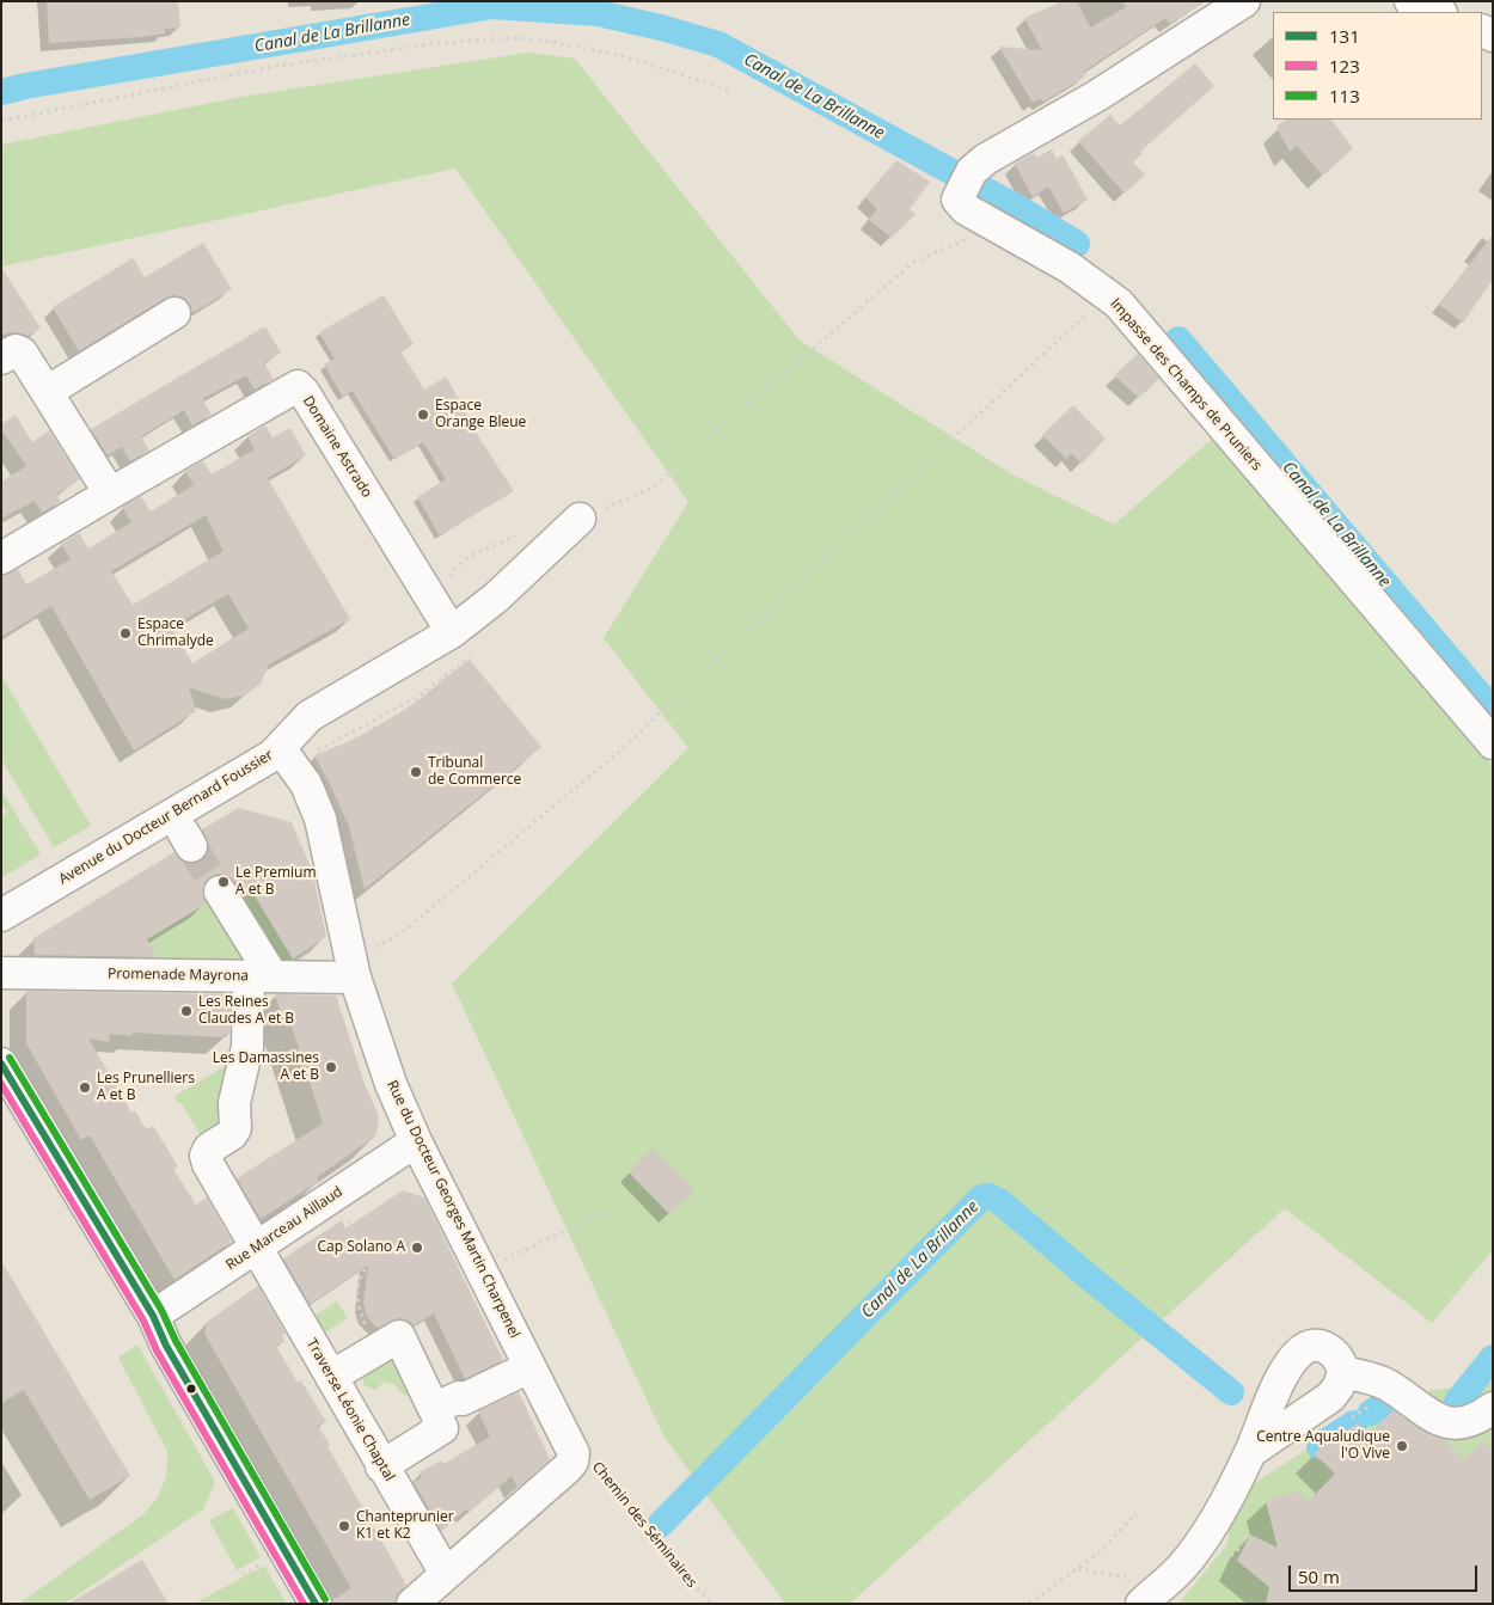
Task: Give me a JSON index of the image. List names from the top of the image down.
{
  "streets": {
    "street": [
      "Impasse des Champs de Pruniers",
      "Domaine Astrado",
      "Avenue du Docteur Bernard Foussier",
      "Promenade Mayrona",
      "Rue du Docteur Georges Martin Charpenel",
      "Rue Marceau Aillaud",
      "Traverse Léonie Chaptal"
    ],
    "path": ["Chemin des Séminaires"]
  },
  "crossings": [
    ["Domaine Astrado", "Avenue du Docteur Bernard Foussier"],
    ["Avenue du Docteur Bernard Foussier", "Rue du Docteur Georges Martin Charpenel"],
    ["Promenade Mayrona", "Rue du Docteur Georges Martin Charpenel"],
    ["Promenade Mayrona", "Traverse Léonie Chaptal"],
    ["Rue du Docteur Georges Martin Charpenel", "Rue Marceau Aillaud"],
    ["Rue du Docteur Georges Martin Charpenel", "Chemin des Séminaires"],
    ["Rue Marceau Aillaud", "Traverse Léonie Chaptal"]
  ],
  "water": ["Canal de La Brillanne"],
  "places": [
    "Espace Orange Bleue",
    "Espace Chrimalyde",
    "Tribunal de Commerce",
    "Le Premium A et B",
    "Les Reines Claudes A et B",
    "Les Damassines A et B",
    "Les Prunelliers A et B",
    "Cap Solano A",
    "Centre Aqualudique l'O Vive",
    "Chanteprunier K1 et K2"
  ],
  "lines": ["transit line 113", "transit line 131", "transit line 123"],
  "legend": ["131", "123", "113"],
  "scale_bar": "50 m"
}
